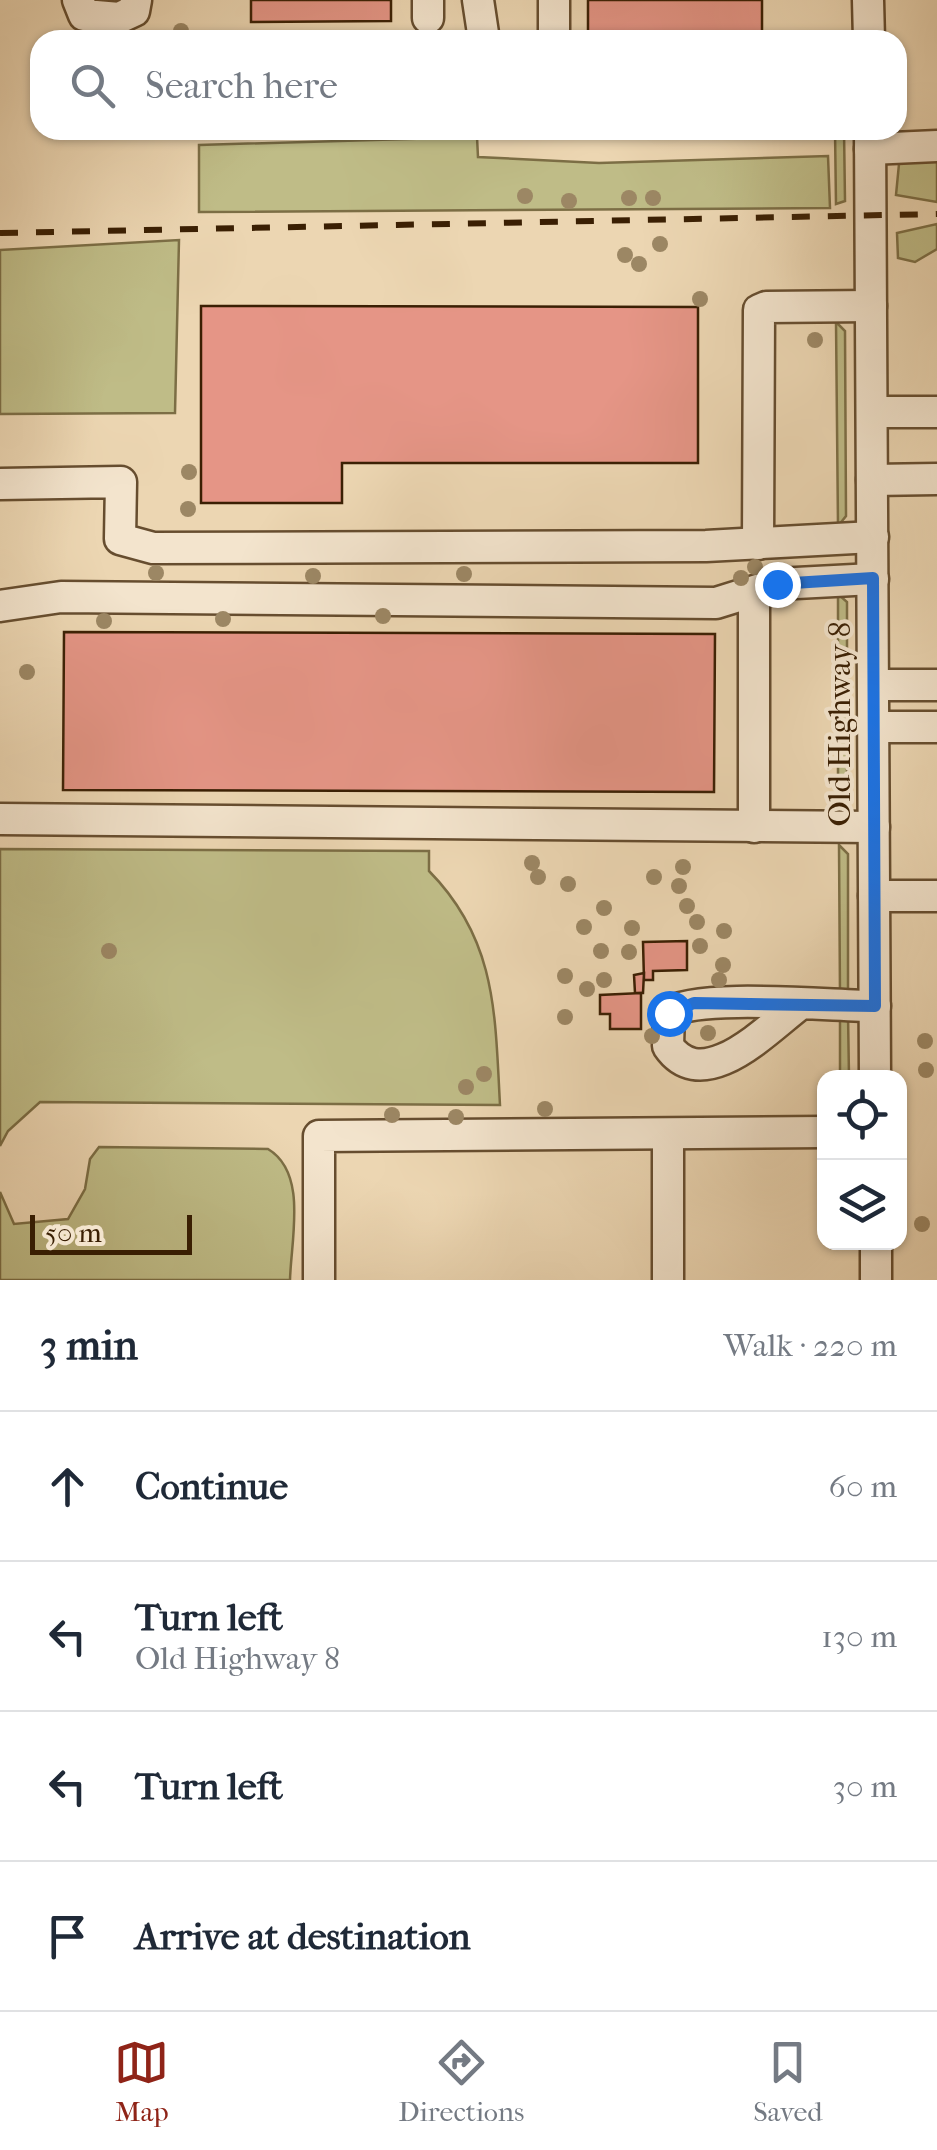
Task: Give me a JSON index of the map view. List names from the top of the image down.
{
  "streets": {
    "street": ["Old Highway 8"]
  },
  "scale_bar": "50 m",
  "page": {
    "search": "Search here",
    "scale": "50 m",
    "heading": ["3 min", "Walk · 220 m"],
    "list": [
      ["Continue", "60 m"],
      ["Turn left", "Old Highway 8", "130 m"],
      ["Turn left", "30 m"],
      "Arrive at destination"
    ],
    "nav": ["Map", "Directions", "Saved"]
  }
}
